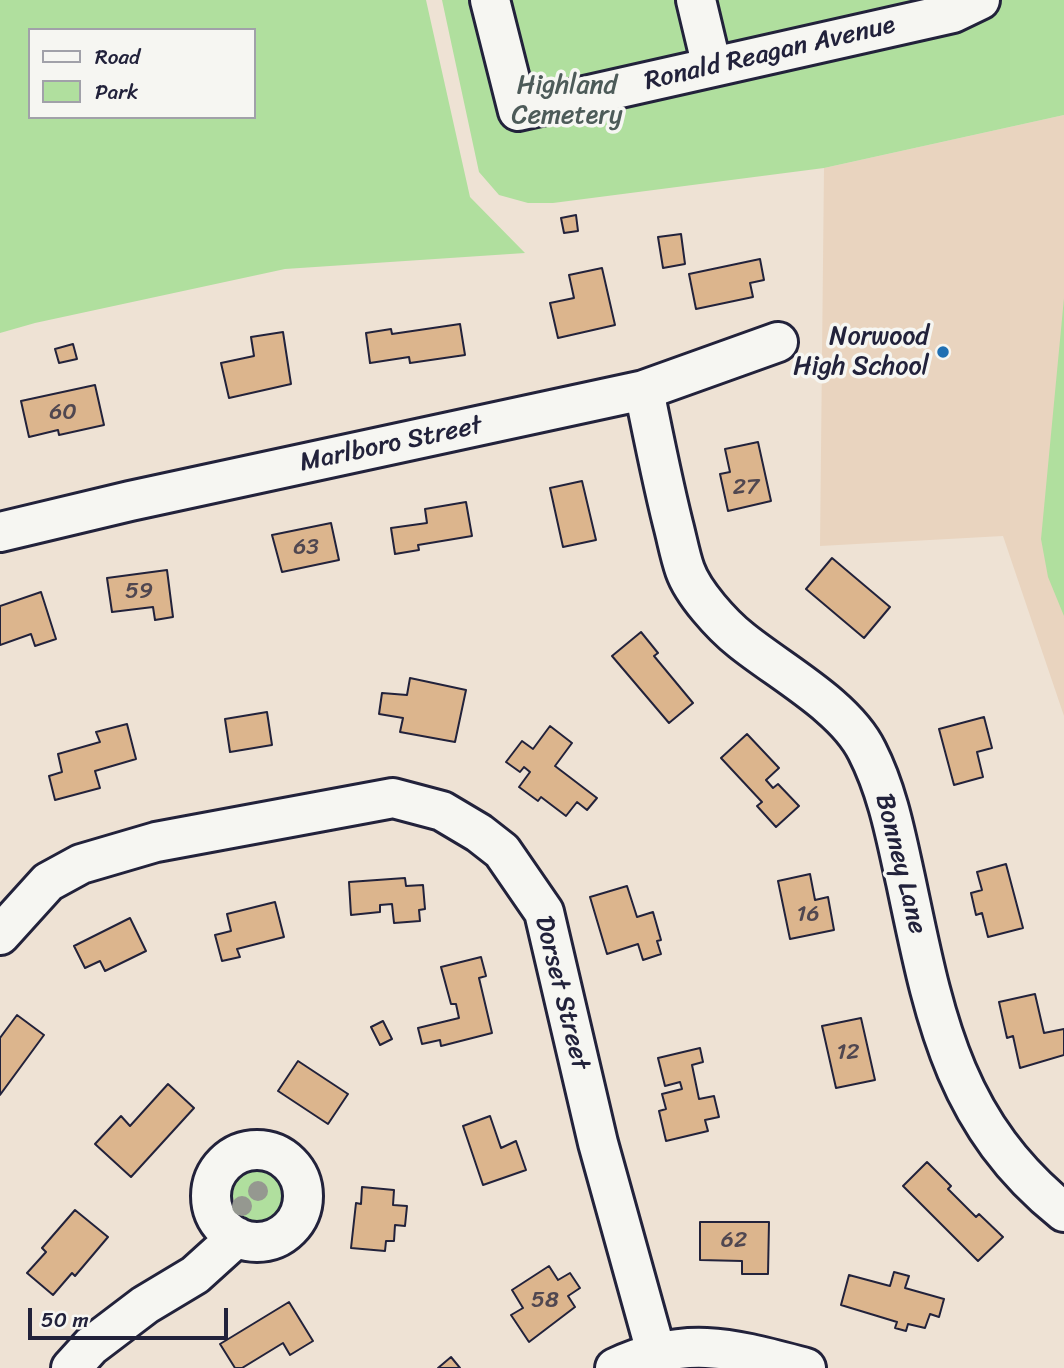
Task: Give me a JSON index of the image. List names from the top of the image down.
{
  "streets": {
    "street": [
      "Ronald Reagan Avenue",
      "Marlboro Street",
      "Bonney Lane",
      "Dorset Street"
    ]
  },
  "crossings": [
    ["Marlboro Street", "Bonney Lane"]
  ],
  "parks": ["Highland Cemetery"],
  "places": ["Norwood High School"],
  "house_numbers": [
    "60",
    "27",
    "63",
    "59",
    "16",
    "12",
    "62",
    "58"
  ],
  "legend": ["Road", "Park"],
  "scale_bar": "50 m"
}
